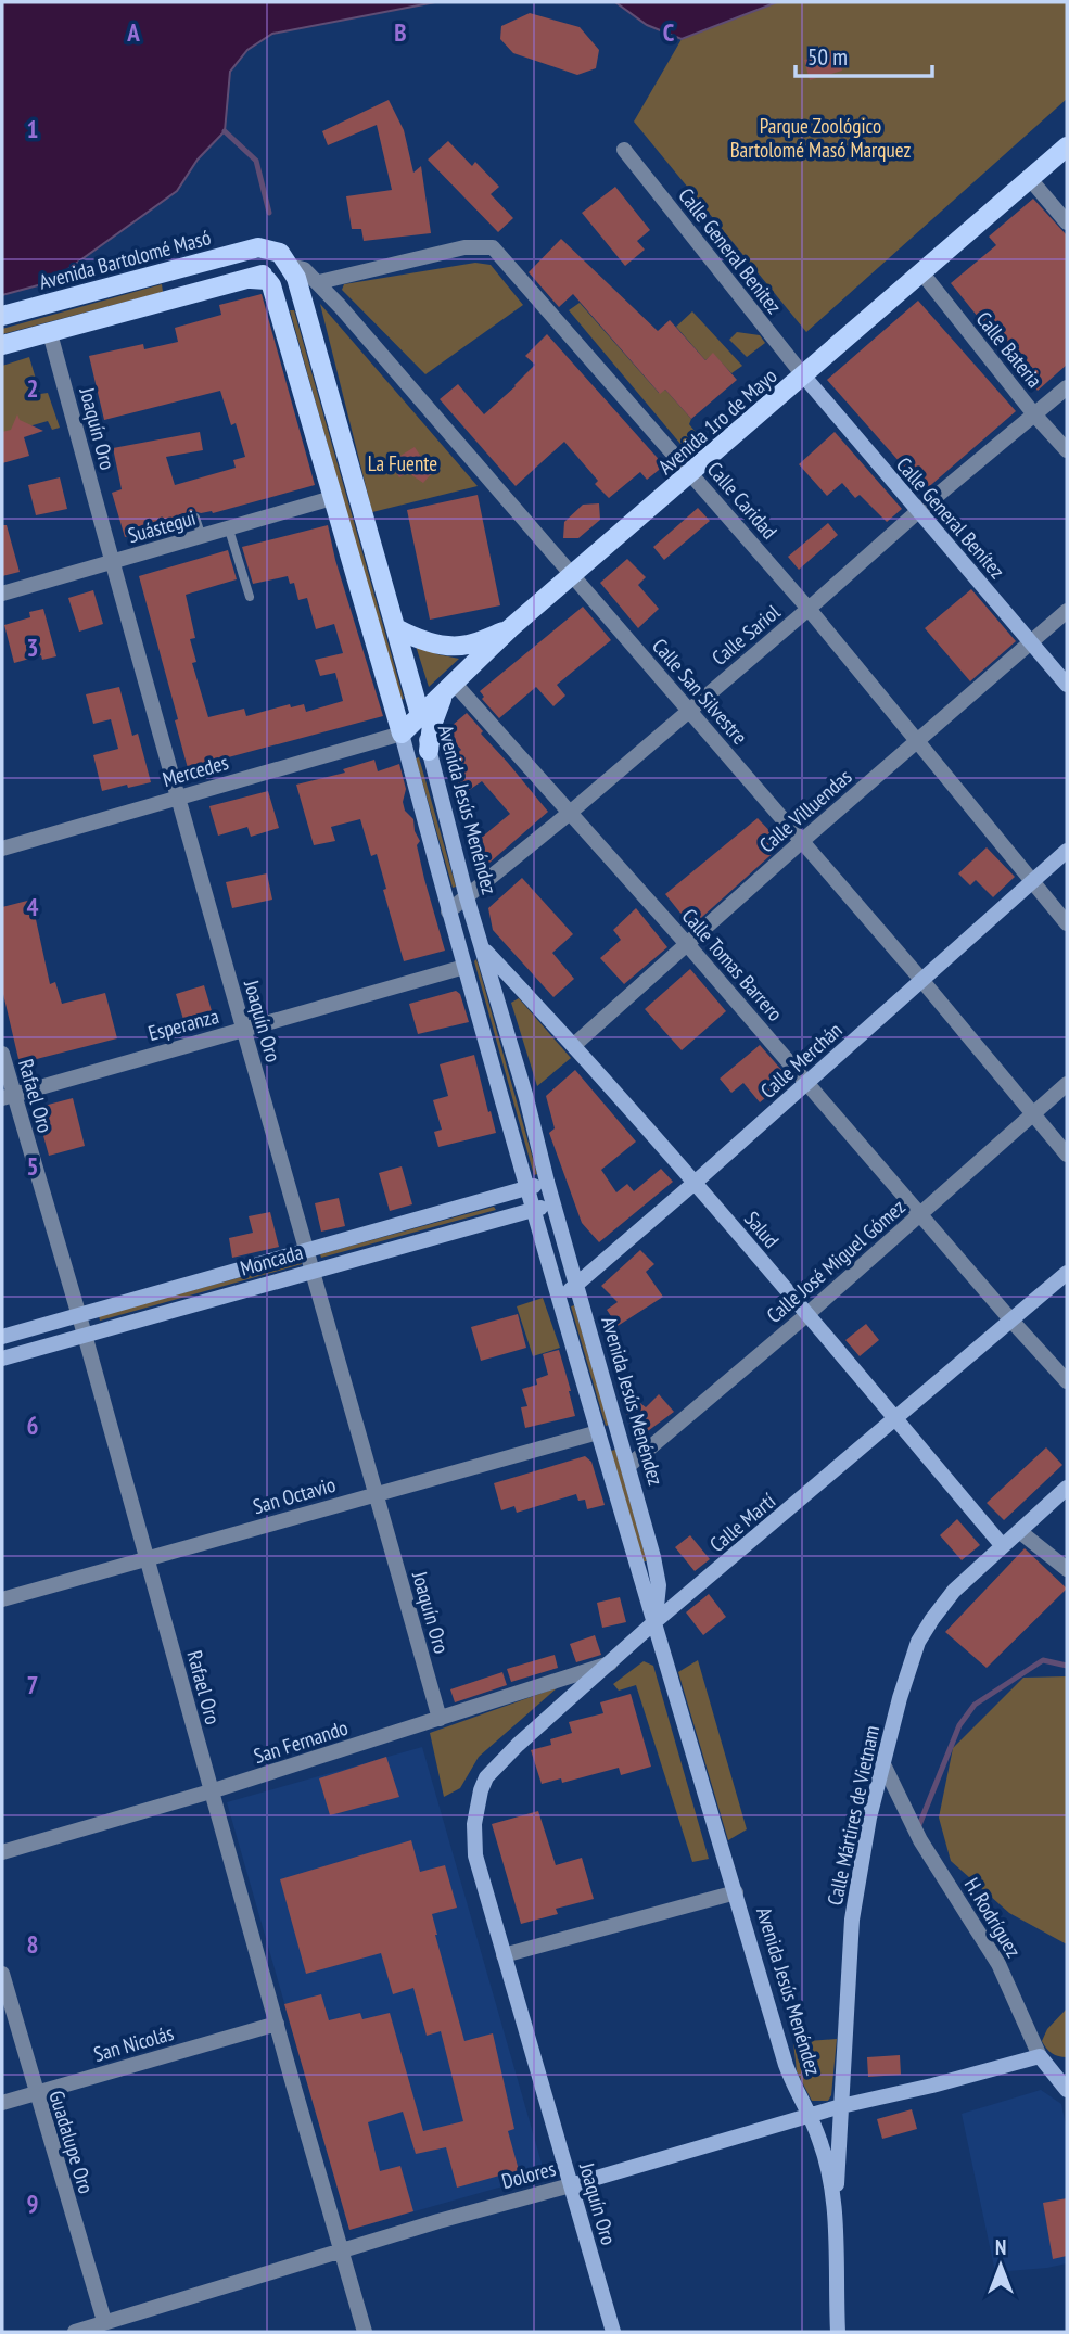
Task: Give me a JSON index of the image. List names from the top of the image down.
{
  "streets": {
    "main road": [
      "Avenida Bartolomé Masó",
      "Avenida 1ro de Mayo",
      "Joaquín Oro",
      "Calle General Benítez",
      "Avenida Jesús Menéndez",
      "Calle Merchán",
      "Salud",
      "Moncada",
      "Calle Martí",
      "Calle Mártires de Vietnam",
      "H. Rodríguez",
      "Dolores"
    ],
    "street": [
      "Calle General Benitez",
      "Calle Bateria",
      "Calle Caridad",
      "Suástegui",
      "Calle Sariol",
      "Calle San Silvestre",
      "Mercedes",
      "Calle Villuendas",
      "Calle Tomas Barrero",
      "Esperanza",
      "Rafael Oro",
      "Calle José Miguel Gómez",
      "San Octavio",
      "San Fernando",
      "San Nicolás",
      "Guadalupe Oro"
    ]
  },
  "crossings": [
    ["Calle General Benitez", "Avenida 1ro de Mayo"],
    ["Calle General Benitez", "Calle General Benítez"],
    ["Avenida Bartolomé Masó", "Calle San Silvestre"],
    ["Avenida Bartolomé Masó", "Avenida Jesús Menéndez"],
    ["Calle Bateria", "Avenida 1ro de Mayo"],
    ["Calle Bateria", "Calle Sariol"],
    ["Avenida 1ro de Mayo", "Calle Caridad"],
    ["Avenida 1ro de Mayo", "Calle General Benítez"],
    ["Avenida 1ro de Mayo", "Calle San Silvestre"],
    ["Avenida 1ro de Mayo", "Mercedes"],
    ["Avenida 1ro de Mayo", "Avenida Jesús Menéndez"],
    ["Avenida 1ro de Mayo", "Calle Tomas Barrero"],
    ["Joaquín Oro", "Suástegui"],
    ["Joaquín Oro", "Mercedes"],
    ["Joaquín Oro", "Esperanza"],
    ["Joaquín Oro", "Moncada"],
    ["Joaquín Oro", "San Octavio"],
    ["Joaquín Oro", "Calle Martí"],
    ["Joaquín Oro", "San Fernando"],
    ["Joaquín Oro", "Dolores"],
    ["Calle Caridad", "Calle Sariol"],
    ["Calle Caridad", "Calle San Silvestre"],
    ["Calle Caridad", "Calle Villuendas"],
    ["Calle Caridad", "Calle Merchán"],
    ["Calle General Benítez", "Calle Sariol"],
    ["Calle General Benítez", "Calle Villuendas"],
    ["Suástegui", "Avenida Jesús Menéndez"],
    ["Calle Sariol", "Calle San Silvestre"],
    ["Calle Sariol", "Avenida Jesús Menéndez"],
    ["Calle Sariol", "Calle Tomas Barrero"],
    ["Calle San Silvestre", "Avenida Jesús Menéndez"],
    ["Calle San Silvestre", "Calle Villuendas"],
    ["Calle San Silvestre", "Calle Merchán"],
    ["Calle San Silvestre", "Calle José Miguel Gómez"],
    ["Mercedes", "Avenida Jesús Menéndez"],
    ["Avenida Jesús Menéndez", "Esperanza"],
    ["Avenida Jesús Menéndez", "Calle Merchán"],
    ["Avenida Jesús Menéndez", "Salud"],
    ["Avenida Jesús Menéndez", "Moncada"],
    ["Avenida Jesús Menéndez", "Calle José Miguel Gómez"],
    ["Avenida Jesús Menéndez", "San Octavio"],
    ["Avenida Jesús Menéndez", "Calle Martí"],
    ["Avenida Jesús Menéndez", "Calle Mártires de Vietnam"],
    ["Avenida Jesús Menéndez", "Dolores"],
    ["Calle Villuendas", "Calle Tomas Barrero"],
    ["Calle Villuendas", "Salud"],
    ["Calle Tomas Barrero", "Calle Merchán"],
    ["Calle Tomas Barrero", "Calle José Miguel Gómez"],
    ["Calle Tomas Barrero", "Calle Martí"],
    ["Esperanza", "Rafael Oro"],
    ["Calle Merchán", "Salud"],
    ["Rafael Oro", "Moncada"],
    ["Rafael Oro", "San Octavio"],
    ["Rafael Oro", "San Fernando"],
    ["Rafael Oro", "San Nicolás"],
    ["Rafael Oro", "Dolores"],
    ["Salud", "Calle José Miguel Gómez"],
    ["Salud", "Calle Martí"],
    ["Salud", "Calle Mártires de Vietnam"],
    ["Calle Martí", "San Fernando"],
    ["Calle Mártires de Vietnam", "H. Rodríguez"],
    ["Calle Mártires de Vietnam", "Dolores"],
    ["H. Rodríguez", "Dolores"],
    ["San Nicolás", "Guadalupe Oro"],
    ["Guadalupe Oro", "Dolores"]
  ],
  "parks": ["Parque Zoológico Bartolomé Masó Marquez", "La Fuente"],
  "scale_bar": "50 m",
  "north": "top",
  "grid": {
    "columns": ["A", "B", "C"],
    "rows": [
      "1",
      "2",
      "3",
      "4",
      "5",
      "6",
      "7",
      "8",
      "9"
    ]
  }
}
